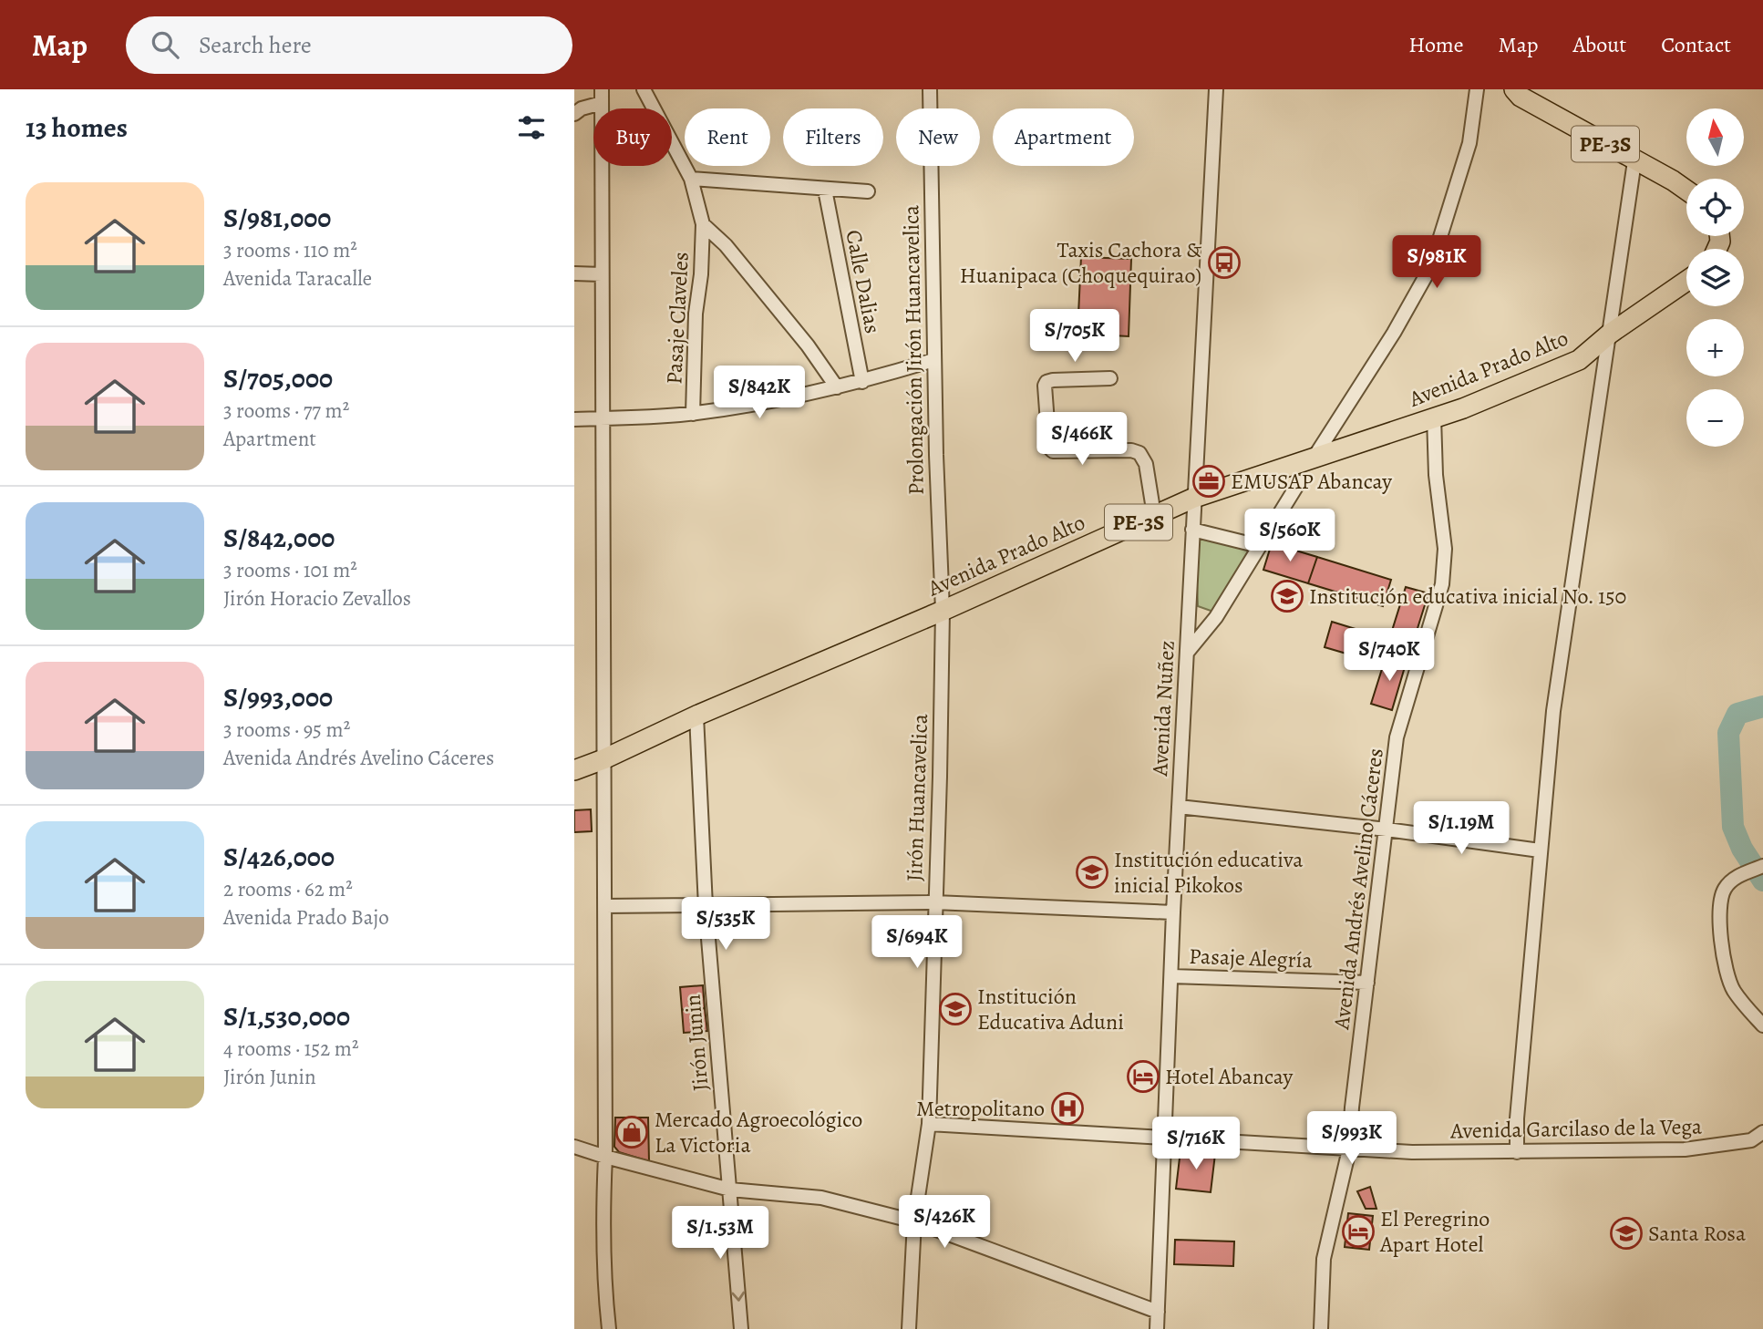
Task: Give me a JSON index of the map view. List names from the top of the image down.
{
  "streets": {
    "highway": ["PE-3S", "Avenida Prado Alto"],
    "street": [
      "Calle Dalias",
      "Pasaje Claveles",
      "Prolongación Jirón Huancavelica",
      "Avenida Nuñez",
      "Jirón Huancavelica",
      "Avenida Andrés Avelino Cáceres",
      "Pasaje Alegría",
      "Jirón Junin",
      "Avenida Garcilaso de la Vega"
    ]
  },
  "crossings": [
    ["Prolongación Jirón Huancavelica", "Avenida Prado Alto"],
    ["Prolongación Jirón Huancavelica", "Jirón Huancavelica"],
    ["Avenida Prado Alto", "Avenida Nuñez"],
    ["Avenida Prado Alto", "Jirón Huancavelica"],
    ["Avenida Prado Alto", "Avenida Andrés Avelino Cáceres"],
    ["Avenida Prado Alto", "Jirón Junin"],
    ["Avenida Nuñez", "Pasaje Alegría"],
    ["Avenida Nuñez", "Avenida Garcilaso de la Vega"],
    ["Jirón Huancavelica", "Avenida Garcilaso de la Vega"],
    ["Avenida Andrés Avelino Cáceres", "Pasaje Alegría"],
    ["Avenida Andrés Avelino Cáceres", "Avenida Garcilaso de la Vega"]
  ],
  "places": {
    "bus stop": ["Taxis Cachora & Huanipaca (Choquequirao)"],
    "office": ["EMUSAP Abancay"],
    "school or university": [
      "Institución educativa inicial No. 150",
      "Institución educativa inicial Pikokos",
      "Institución Educativa Aduni",
      "Santa Rosa"
    ],
    "hotel": ["Hotel Abancay", "El Peregrino Apart Hotel"],
    "hospital": ["Metropolitano"],
    "shop": ["Mercado Agroecológico La Victoria"]
  },
  "north": "top",
  "page": {
    "header": "Map",
    "search": "Search here",
    "nav": [
      "Home",
      "Map",
      "About",
      "Contact"
    ],
    "heading": "13 homes",
    "map_buttons": ["+", "−"],
    "chip": [
      "Buy",
      "Rent",
      "Filters",
      "New",
      "Apartment"
    ],
    "list": [
      {
        "name": "S/981,000",
        "note": "3 rooms · 110 m² · Avenida Taracalle"
      },
      {
        "name": "S/705,000",
        "note": "3 rooms · 77 m² · Apartment"
      },
      {
        "name": "S/842,000",
        "note": "3 rooms · 101 m² · Jirón Horacio Zevallos"
      },
      {
        "name": "S/993,000",
        "note": "3 rooms · 95 m² · Avenida Andrés Avelino Cáceres"
      },
      {
        "name": "S/426,000",
        "note": "2 rooms · 62 m² · Avenida Prado Bajo"
      },
      {
        "name": "S/1,530,000",
        "note": "4 rooms · 152 m² · Jirón Junin"
      }
    ],
    "price": [
      "S/981K",
      "S/705K",
      "S/842K",
      "S/466K",
      "S/560K",
      "S/740K",
      "S/1.19M",
      "S/535K",
      "S/694K",
      "S/993K",
      "S/716K",
      "S/426K",
      "S/1.53M"
    ]
  }
}
